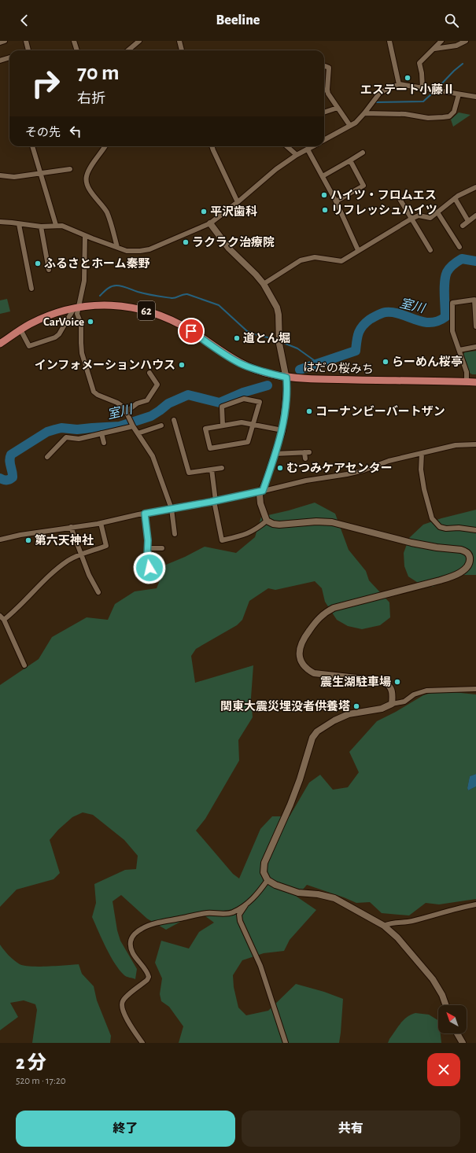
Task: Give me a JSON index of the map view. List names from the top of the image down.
{
  "streets": {
    "main road": ["62", "はだの桜みち"]
  },
  "water": ["室川"],
  "places": [
    "エステート小藤Ⅱ",
    "ハイツ・フロムエス",
    "リフレッシュハイツ",
    "平沢歯科",
    "ラクラク治療院",
    "ふるさとホーム秦野",
    "CarVoice",
    "道とん堀",
    "らーめん桜亭",
    "インフォメーションハウス",
    "コーナンビーバートザン",
    "むつみケアセンター",
    "第六天神社",
    "震生湖駐車場",
    "関東大震災埋没者供養塔"
  ],
  "north": "top left",
  "page": {
    "header": "Beeline",
    "turn": ["70 m", "右折"],
    "then": "その先",
    "heading": ["2 分", "520 m · 17:20"],
    "buttons": ["終了", "共有"]
  }
}
